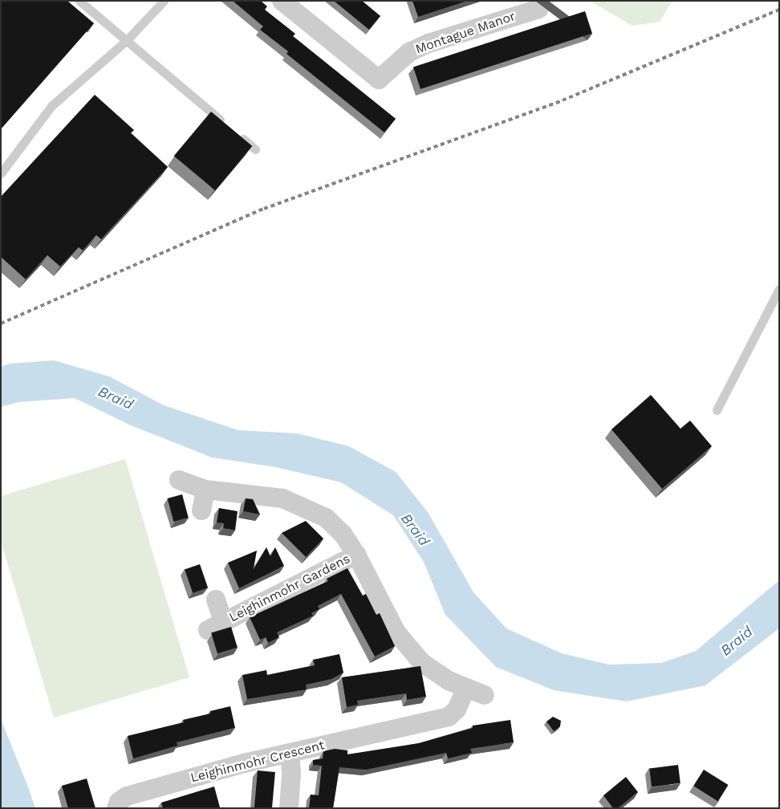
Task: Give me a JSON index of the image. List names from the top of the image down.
{
  "streets": {
    "street": ["Montague Manor", "Leighinmohr Gardens", "Leighinmohr Crescent"]
  },
  "crossings": [
    ["Leighinmohr Gardens", "Leighinmohr Crescent"]
  ],
  "water": ["Braid"]
}
